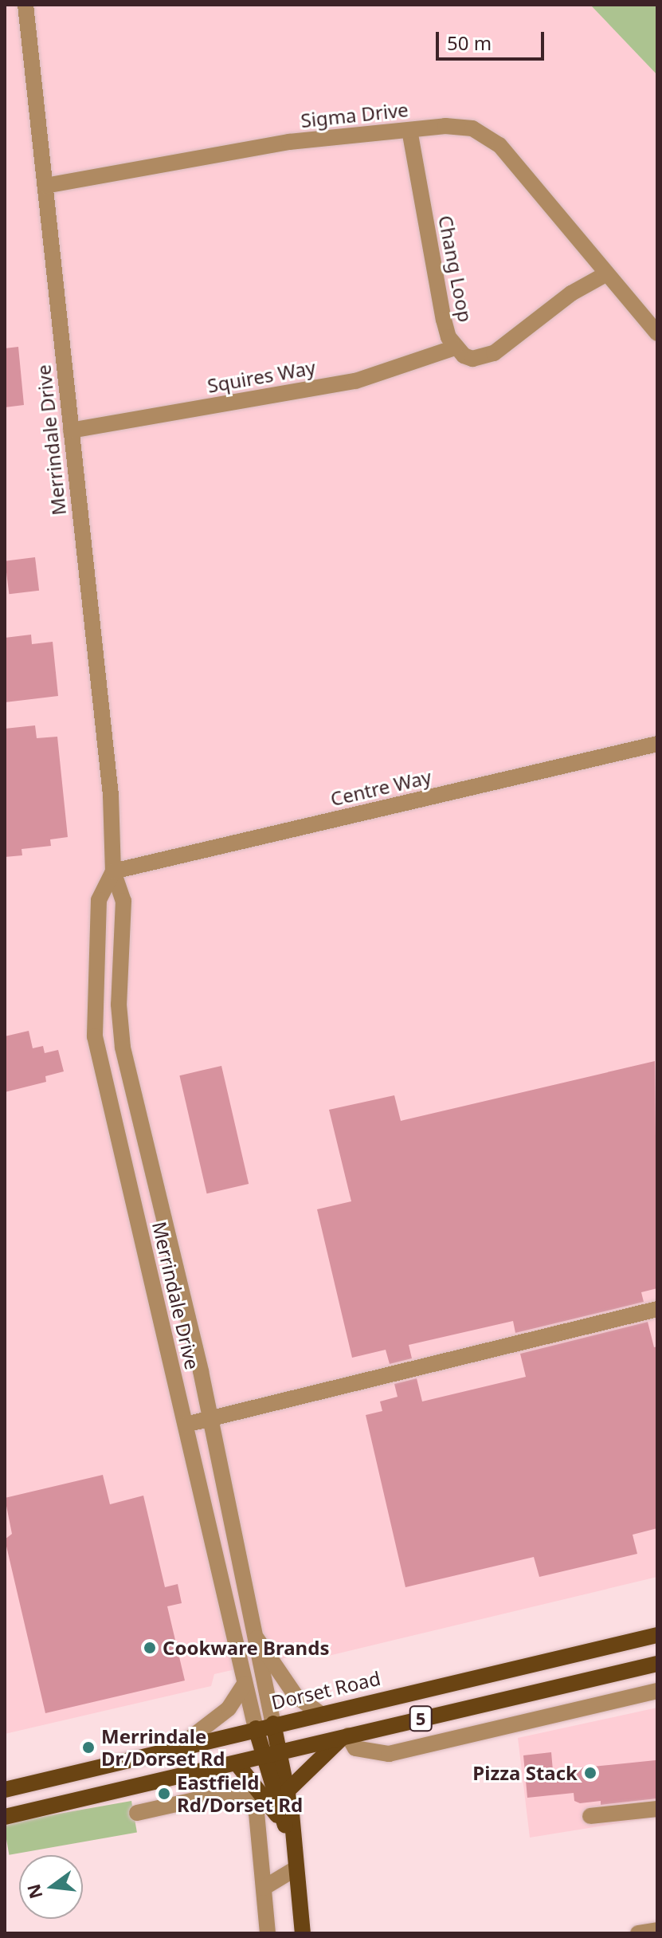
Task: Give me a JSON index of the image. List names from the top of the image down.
{
  "streets": {
    "main road": ["Dorset Road", "5"],
    "street": [
      "Sigma Drive",
      "Chang Loop",
      "Squires Way",
      "Merrindale Drive",
      "Centre Way"
    ]
  },
  "crossings": [
    ["Sigma Drive", "Chang Loop"],
    ["Sigma Drive", "Merrindale Drive"],
    ["Chang Loop", "Squires Way"],
    ["Squires Way", "Merrindale Drive"],
    ["Merrindale Drive", "Centre Way"],
    ["Merrindale Drive", "Dorset Road"]
  ],
  "places": [
    "Cookware Brands",
    "Merrindale Dr/Dorset Rd",
    "Pizza Stack",
    "Eastfield Rd/Dorset Rd"
  ],
  "scale_bar": "50 m",
  "north": "left"
}
